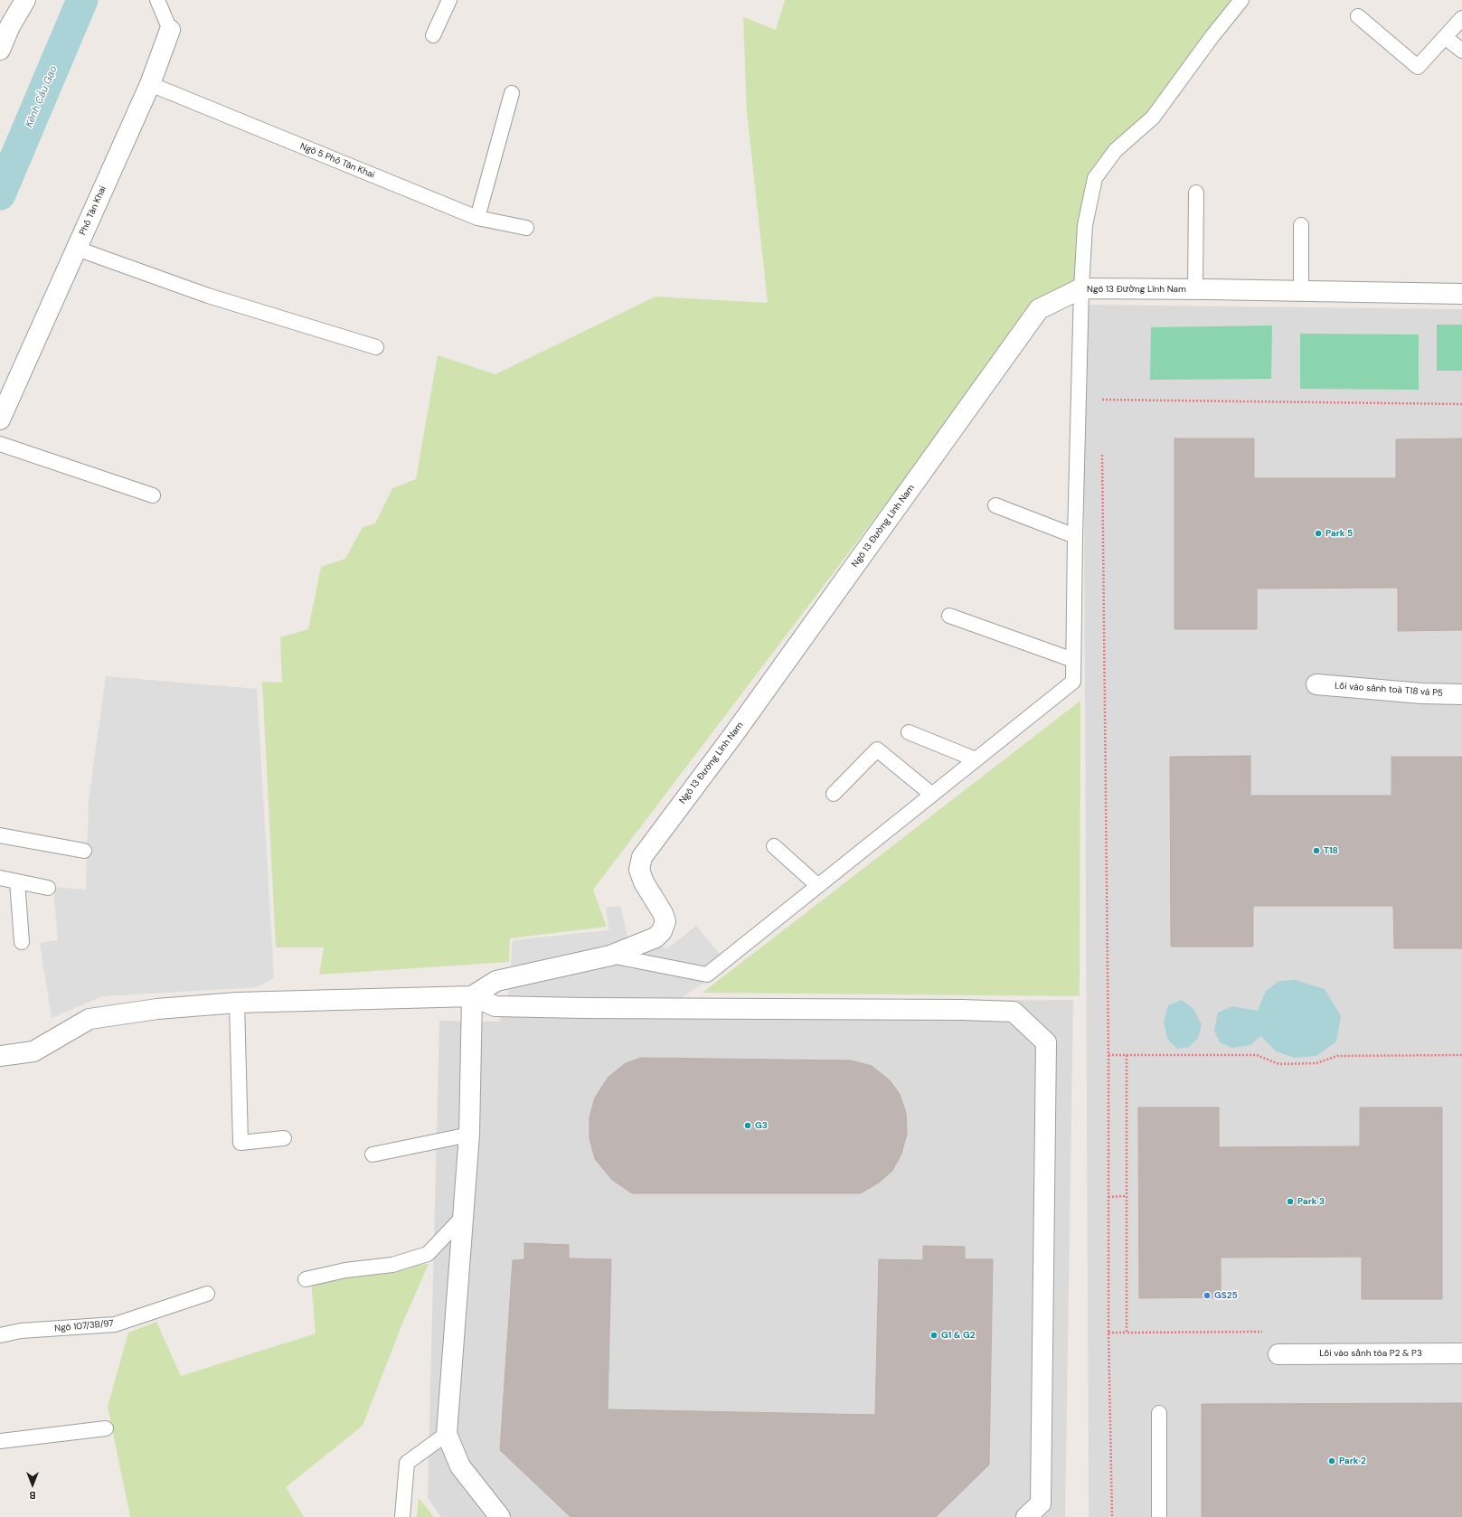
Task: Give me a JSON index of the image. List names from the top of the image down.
{
  "streets": {
    "street": [
      "Phố Tân Khai",
      "Ngõ 13 Đường Lĩnh Nam",
      "Lối vào sảnh toà T18 và P5",
      "Lối vào sảnh tòa P2 & P3"
    ],
    "lane": ["Ngõ 5 Phố Tân Khai", "Ngõ 107/3B/97"]
  },
  "crossings": [
    ["Ngõ 5 Phố Tân Khai", "Phố Tân Khai"]
  ],
  "water": ["Kênh Cầu Gạo"],
  "places": [
    "Park 5",
    "T18",
    "G3",
    "Park 3",
    "GS25",
    "G1 & G2",
    "Park 2"
  ],
  "north": "bottom"
}
